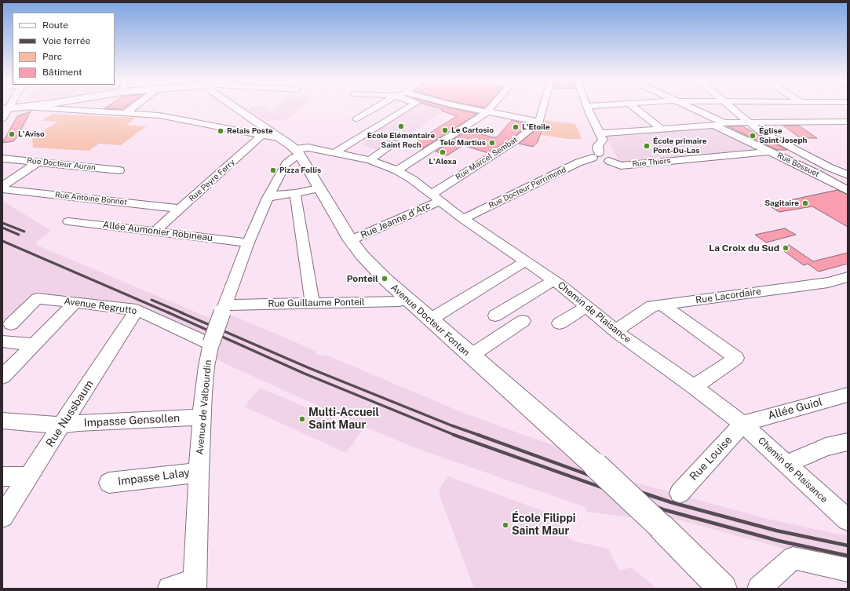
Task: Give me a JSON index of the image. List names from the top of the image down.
{
  "streets": {
    "main road": ["Avenue Docteur Fontan"],
    "street": [
      "Rue Marcel Sembat",
      "Rue Thiers",
      "Rue Docteur Auran",
      "Rue Bossuet",
      "Rue Peyre Ferry",
      "Rue Docteur Perrimond",
      "Rue Antoine Bonnet",
      "Rue Jeanne d'Arc",
      "Allée Aumonier Robineau",
      "Rue Lacordaire",
      "Rue Guillaume Ponteil",
      "Avenue Regrutto",
      "Chemin de Plaisance",
      "Avenue de Valbourdin",
      "Allée Guiol",
      "Rue Nussbaum",
      "Impasse Gensollen",
      "Rue Louise",
      "Impasse Lalay"
    ]
  },
  "crossings": [
    ["Rue Marcel Sembat", "Rue Jeanne d'Arc"],
    ["Rue Marcel Sembat", "Chemin de Plaisance"],
    ["Rue Thiers", "Rue Bossuet"],
    ["Rue Thiers", "Rue Docteur Perrimond"],
    ["Rue Peyre Ferry", "Rue Antoine Bonnet"],
    ["Rue Peyre Ferry", "Allée Aumonier Robineau"],
    ["Rue Docteur Perrimond", "Chemin de Plaisance"],
    ["Rue Jeanne d'Arc", "Chemin de Plaisance"],
    ["Rue Jeanne d'Arc", "Avenue Docteur Fontan"],
    ["Allée Aumonier Robineau", "Avenue de Valbourdin"],
    ["Rue Lacordaire", "Chemin de Plaisance"],
    ["Rue Guillaume Ponteil", "Avenue Docteur Fontan"],
    ["Rue Guillaume Ponteil", "Avenue de Valbourdin"],
    ["Avenue Regrutto", "Avenue de Valbourdin"],
    ["Avenue Regrutto", "Rue Nussbaum"],
    ["Chemin de Plaisance", "Avenue Docteur Fontan"],
    ["Chemin de Plaisance", "Avenue de Valbourdin"],
    ["Chemin de Plaisance", "Allée Guiol"],
    ["Chemin de Plaisance", "Rue Louise"],
    ["Avenue Docteur Fontan", "Avenue de Valbourdin"],
    ["Avenue de Valbourdin", "Impasse Gensollen"],
    ["Avenue de Valbourdin", "Impasse Lalay"],
    ["Allée Guiol", "Rue Louise"],
    ["Rue Nussbaum", "Impasse Gensollen"]
  ],
  "places": [
    "Ecole Elémentaire Saint Roch",
    "L'Etoile",
    "Le Cartosio",
    "Relais Poste",
    "L'Aviso",
    "Église Saint-Joseph",
    "Telo Martius",
    "École primaire Pont-Du-Las",
    "L'Alexa",
    "Pizza Follis",
    "Sagitaire",
    "La Croix du Sud",
    "Ponteil",
    "Multi-Accueil Saint Maur",
    "École Filippi Saint Maur"
  ],
  "legend": [
    "Route",
    "Voie ferrée",
    "Parc",
    "Bâtiment"
  ]
}
